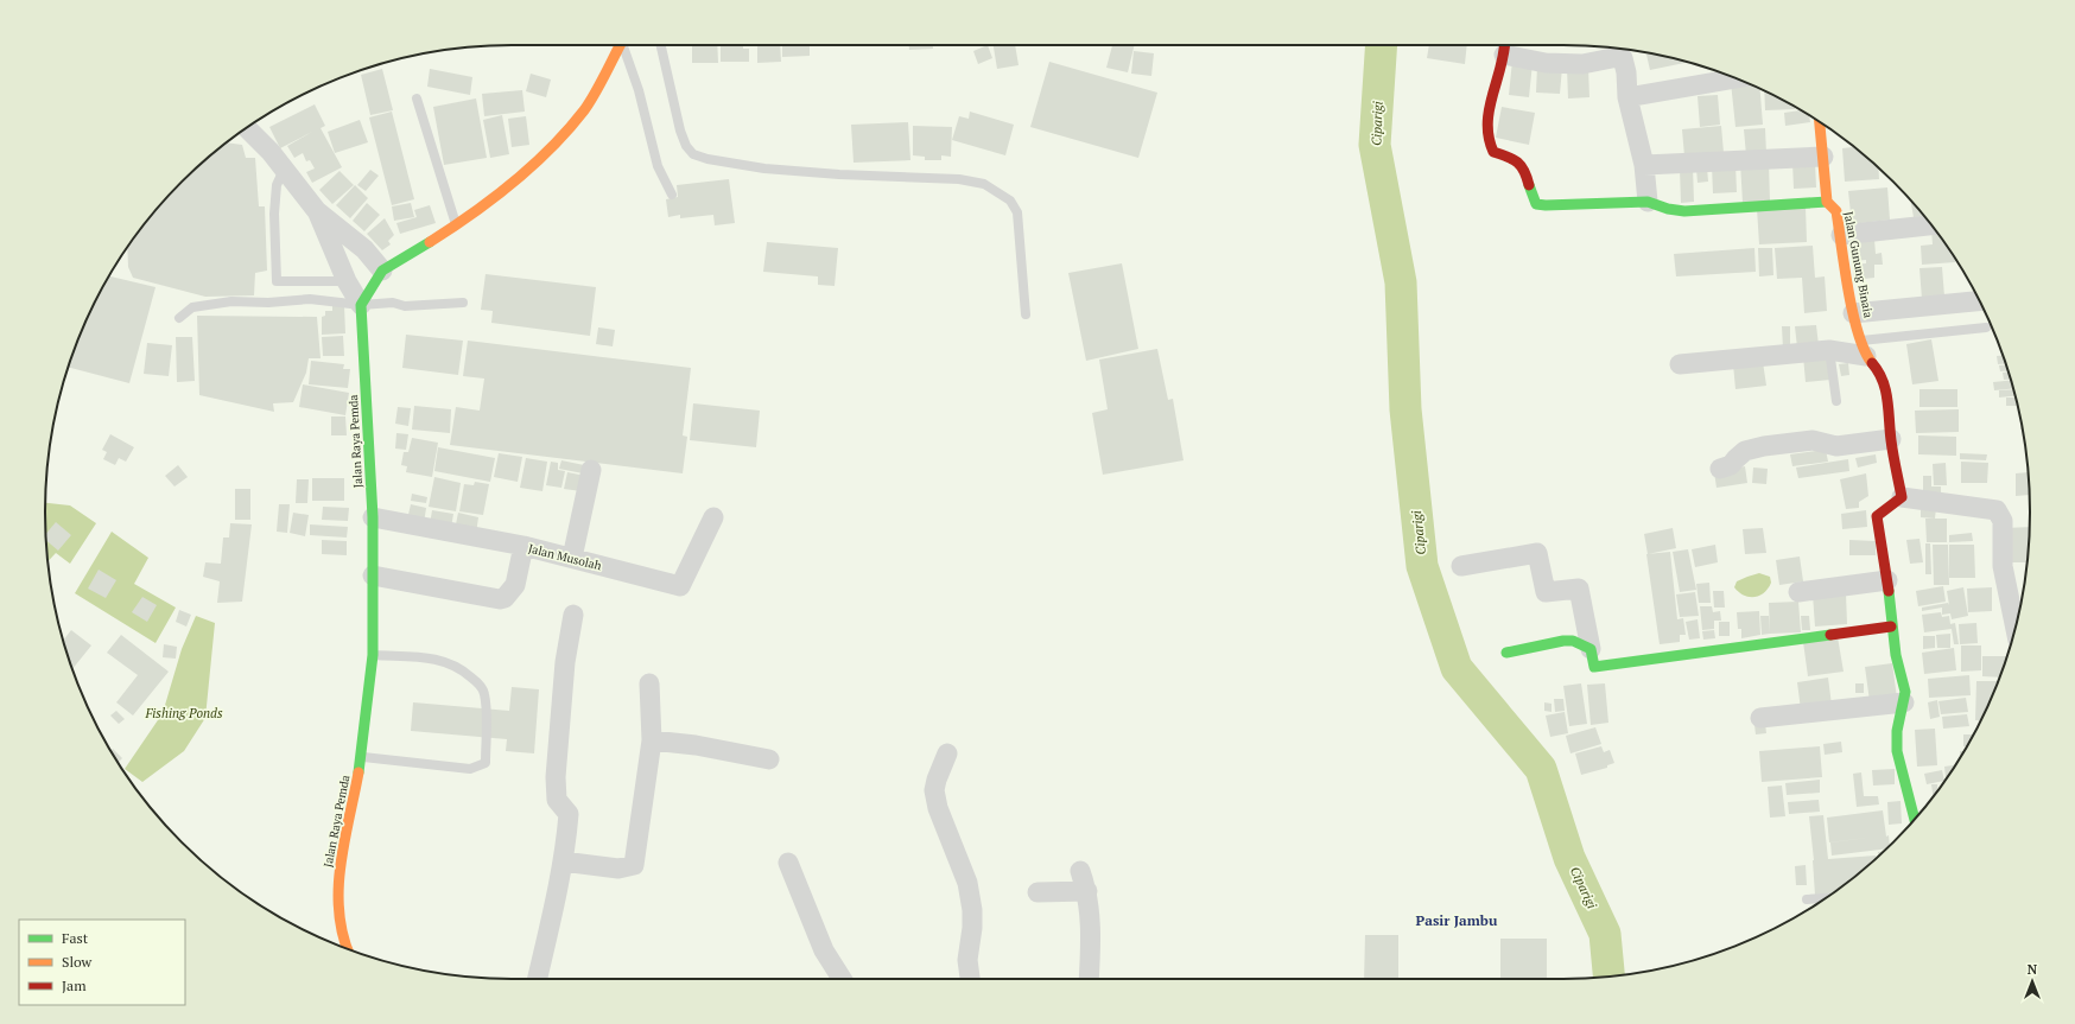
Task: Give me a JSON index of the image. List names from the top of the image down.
{
  "streets": {
    "street": ["Jalan Gunung Binaia", "Jalan Raya Pemda", "Jalan Musolah"]
  },
  "crossings": [
    ["Jalan Raya Pemda", "Jalan Musolah"]
  ],
  "districts": ["Pasir Jambu"],
  "water": ["Ciparigi", "Fishing Ponds"],
  "legend": ["Fast", "Slow", "Jam"],
  "north": "top"
}
